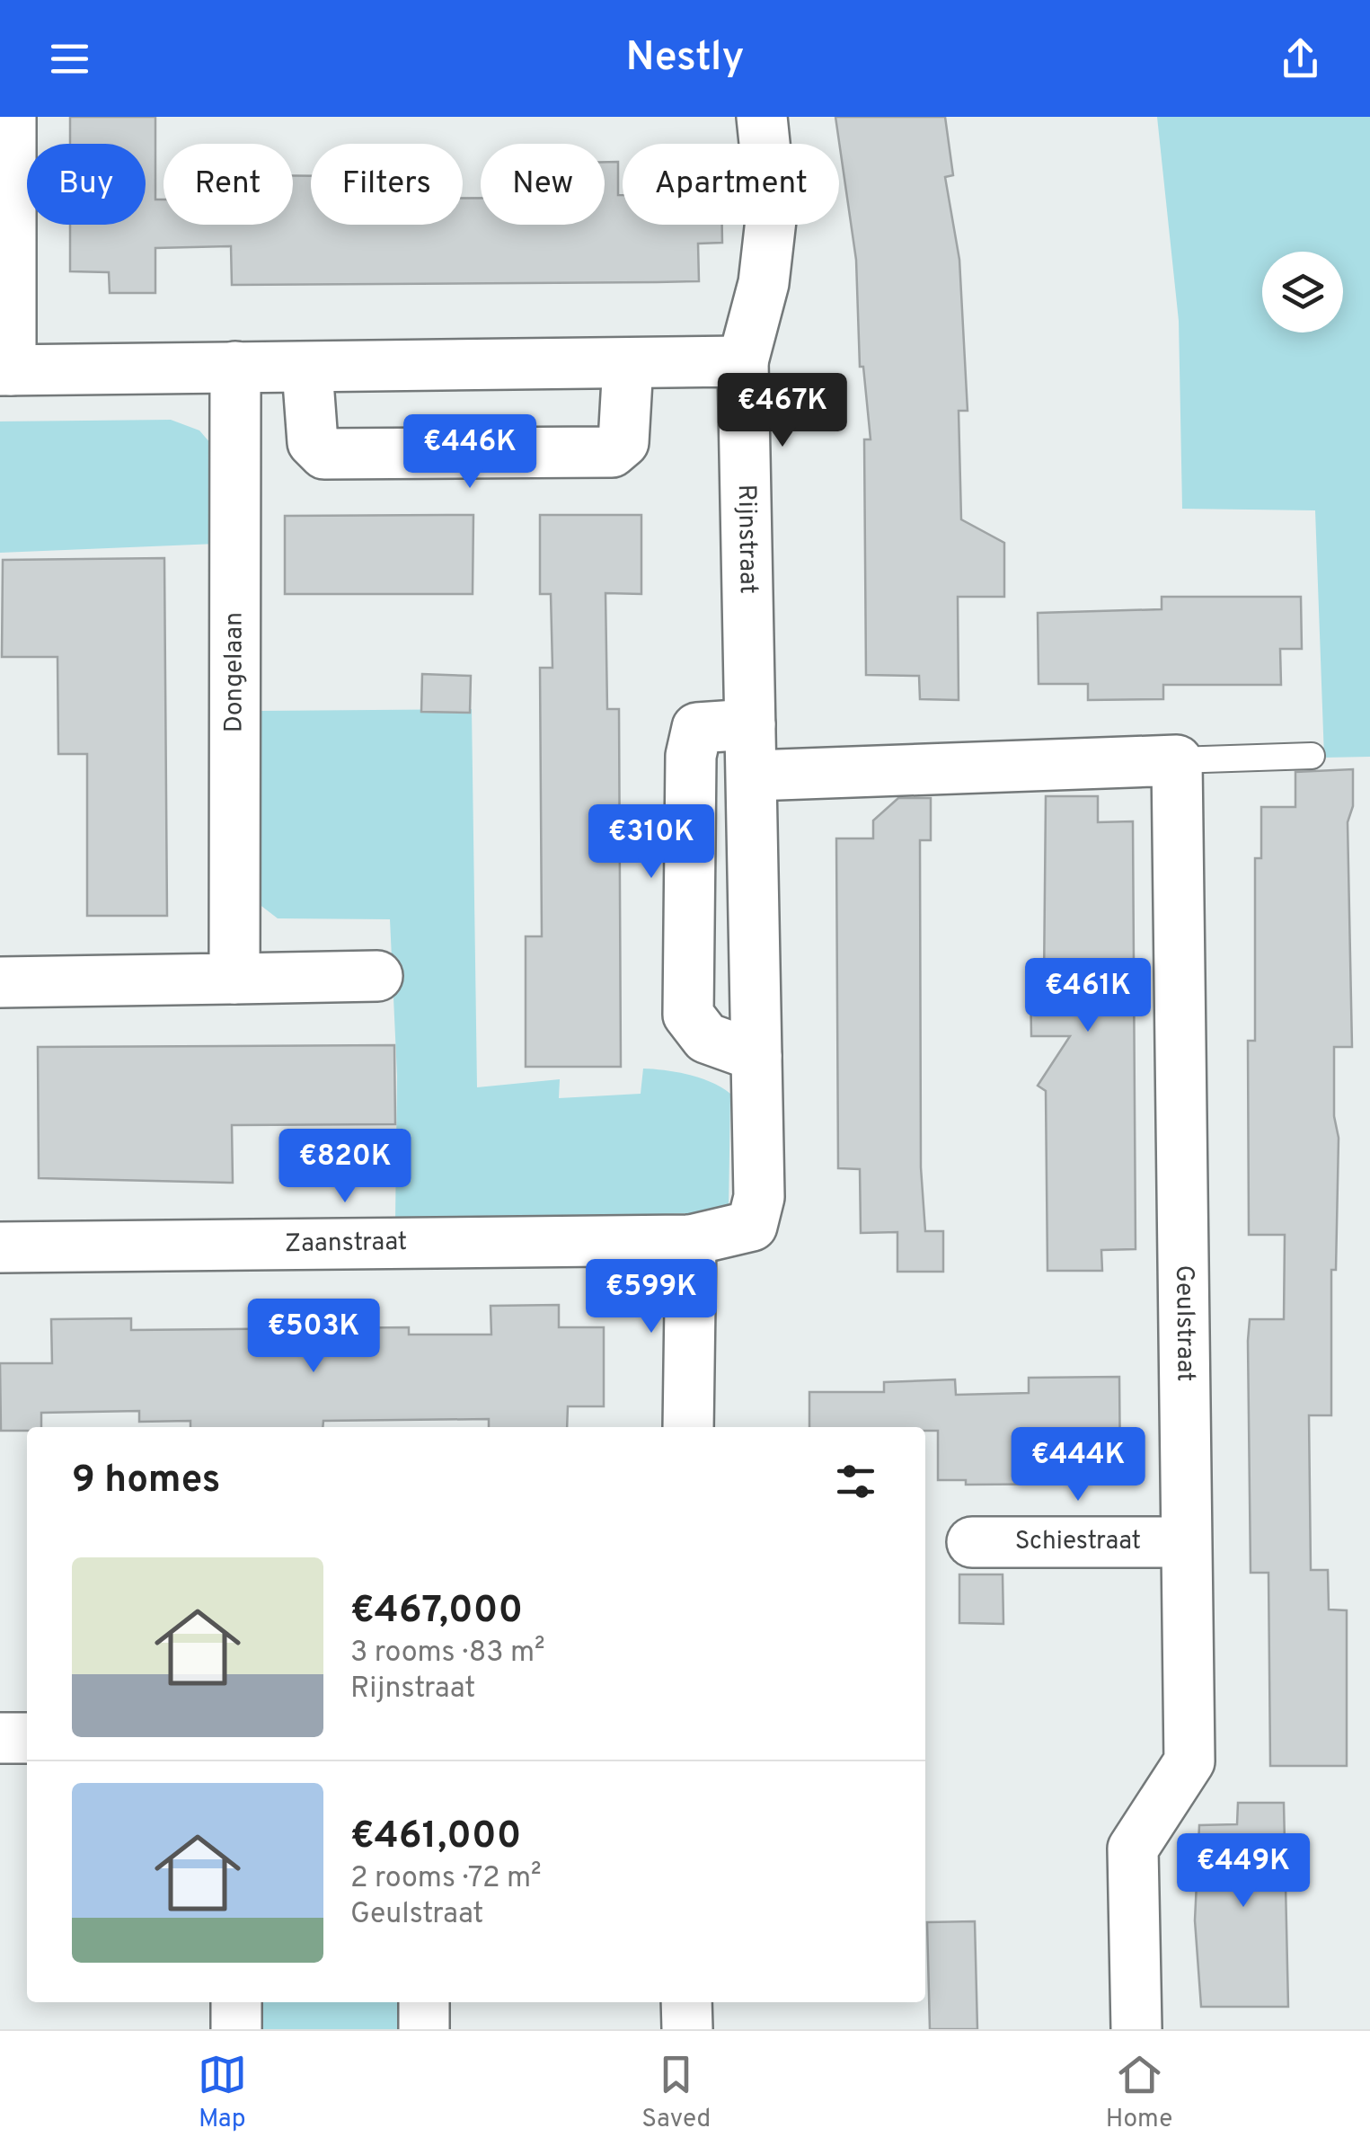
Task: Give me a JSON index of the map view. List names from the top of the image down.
{
  "streets": {
    "street": [
      "Rijnstraat",
      "Dongelaan",
      "Zaanstraat",
      "Geulstraat",
      "Schiestraat"
    ]
  },
  "crossings": [
    ["Rijnstraat", "Zaanstraat"],
    ["Geulstraat", "Schiestraat"]
  ],
  "page": {
    "header": "Nestly",
    "chip": [
      "Buy",
      "Rent",
      "Filters",
      "New",
      "Apartment"
    ],
    "price": [
      "€467K",
      "€446K",
      "€310K",
      "€461K",
      "€820K",
      "€599K",
      "€503K",
      "€444K",
      "€449K"
    ],
    "heading": "9 homes",
    "list": [
      {
        "name": "€467,000",
        "note": "3 rooms · 83 m² · Rijnstraat"
      },
      {
        "name": "€461,000",
        "note": "2 rooms · 72 m² · Geulstraat"
      }
    ],
    "tabs": ["Map", "Saved", "Home"]
  }
}
